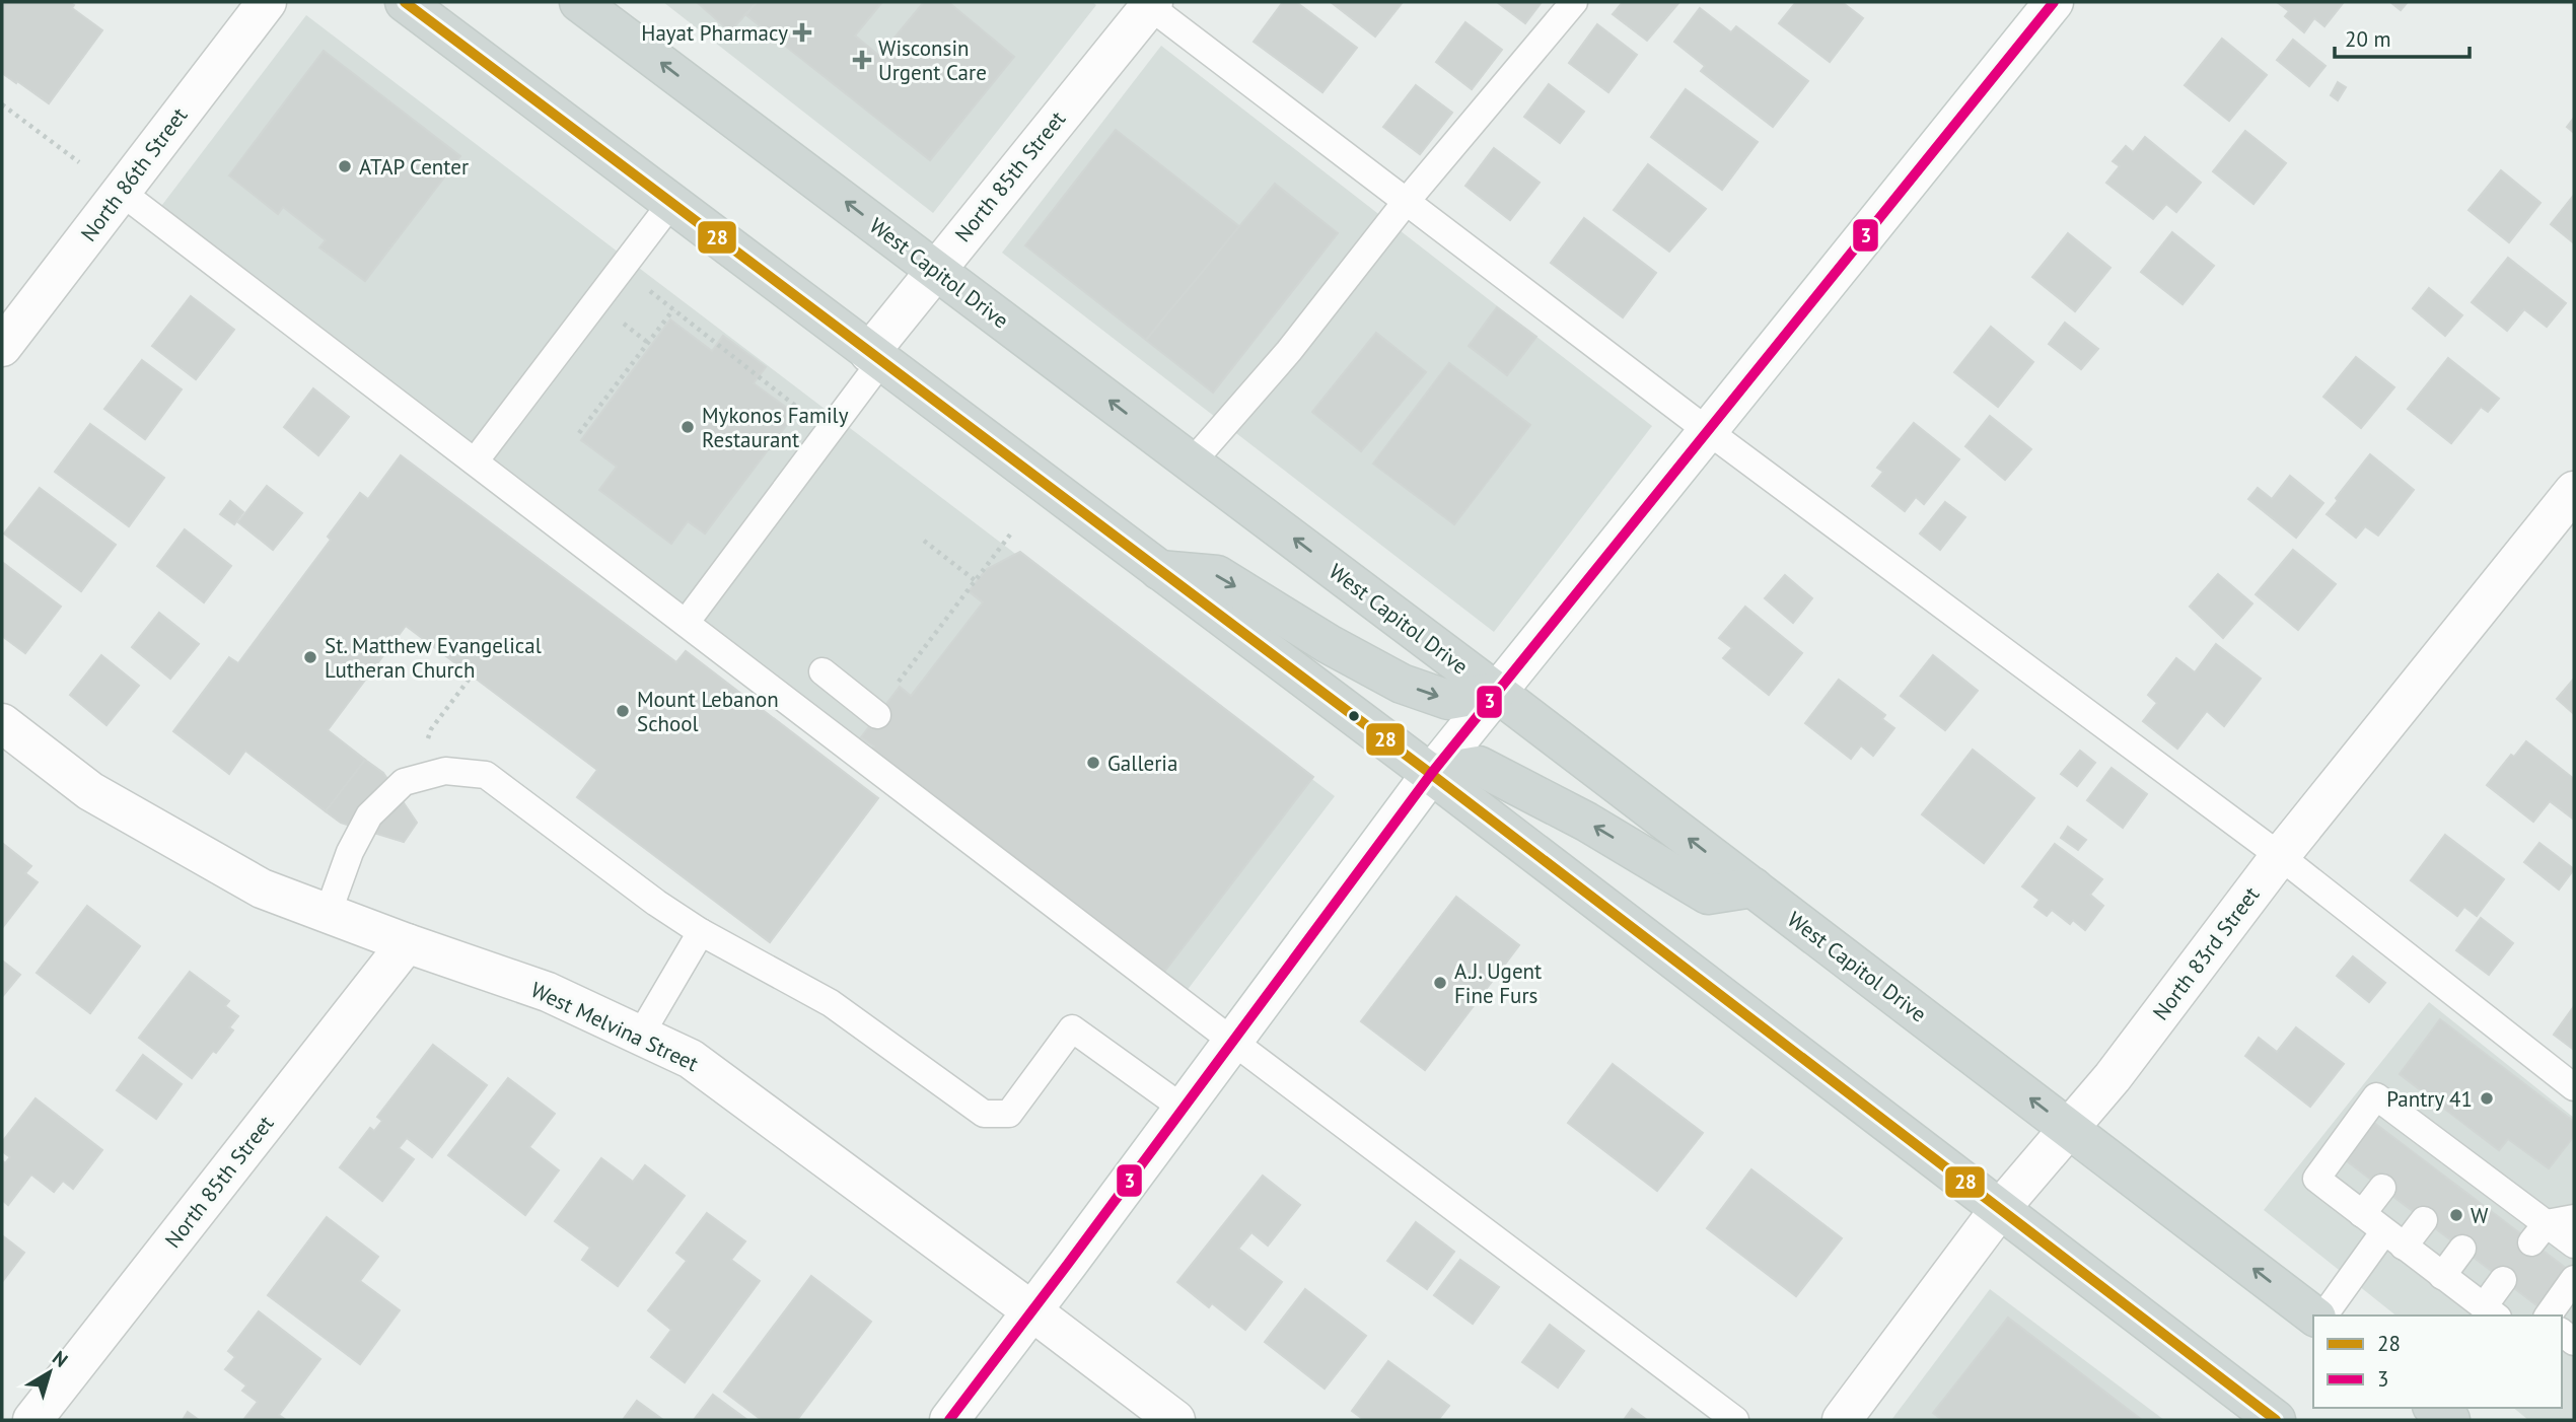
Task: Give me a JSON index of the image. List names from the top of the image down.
{
  "streets": {
    "main road": ["West Capitol Drive"],
    "street": [
      "North 86th Street",
      "North 85th Street",
      "North 83rd Street",
      "West Melvina Street"
    ]
  },
  "crossings": [
    ["North 85th Street", "West Capitol Drive"],
    ["North 85th Street", "West Melvina Street"],
    ["West Capitol Drive", "North 83rd Street"]
  ],
  "places": {
    "health": ["Hayat Pharmacy", "Wisconsin Urgent Care"],
    "other": [
      "ATAP Center",
      "Mykonos Family Restaurant",
      "St. Matthew Evangelical Lutheran Church",
      "Mount Lebanon School",
      "Galleria",
      "A.J. Ugent Fine Furs",
      "Pantry 41",
      "W"
    ]
  },
  "lines": ["transit line 28", "transit line 3"],
  "legend": ["28", "3"],
  "scale_bar": "20 m",
  "north": "top right"
}
